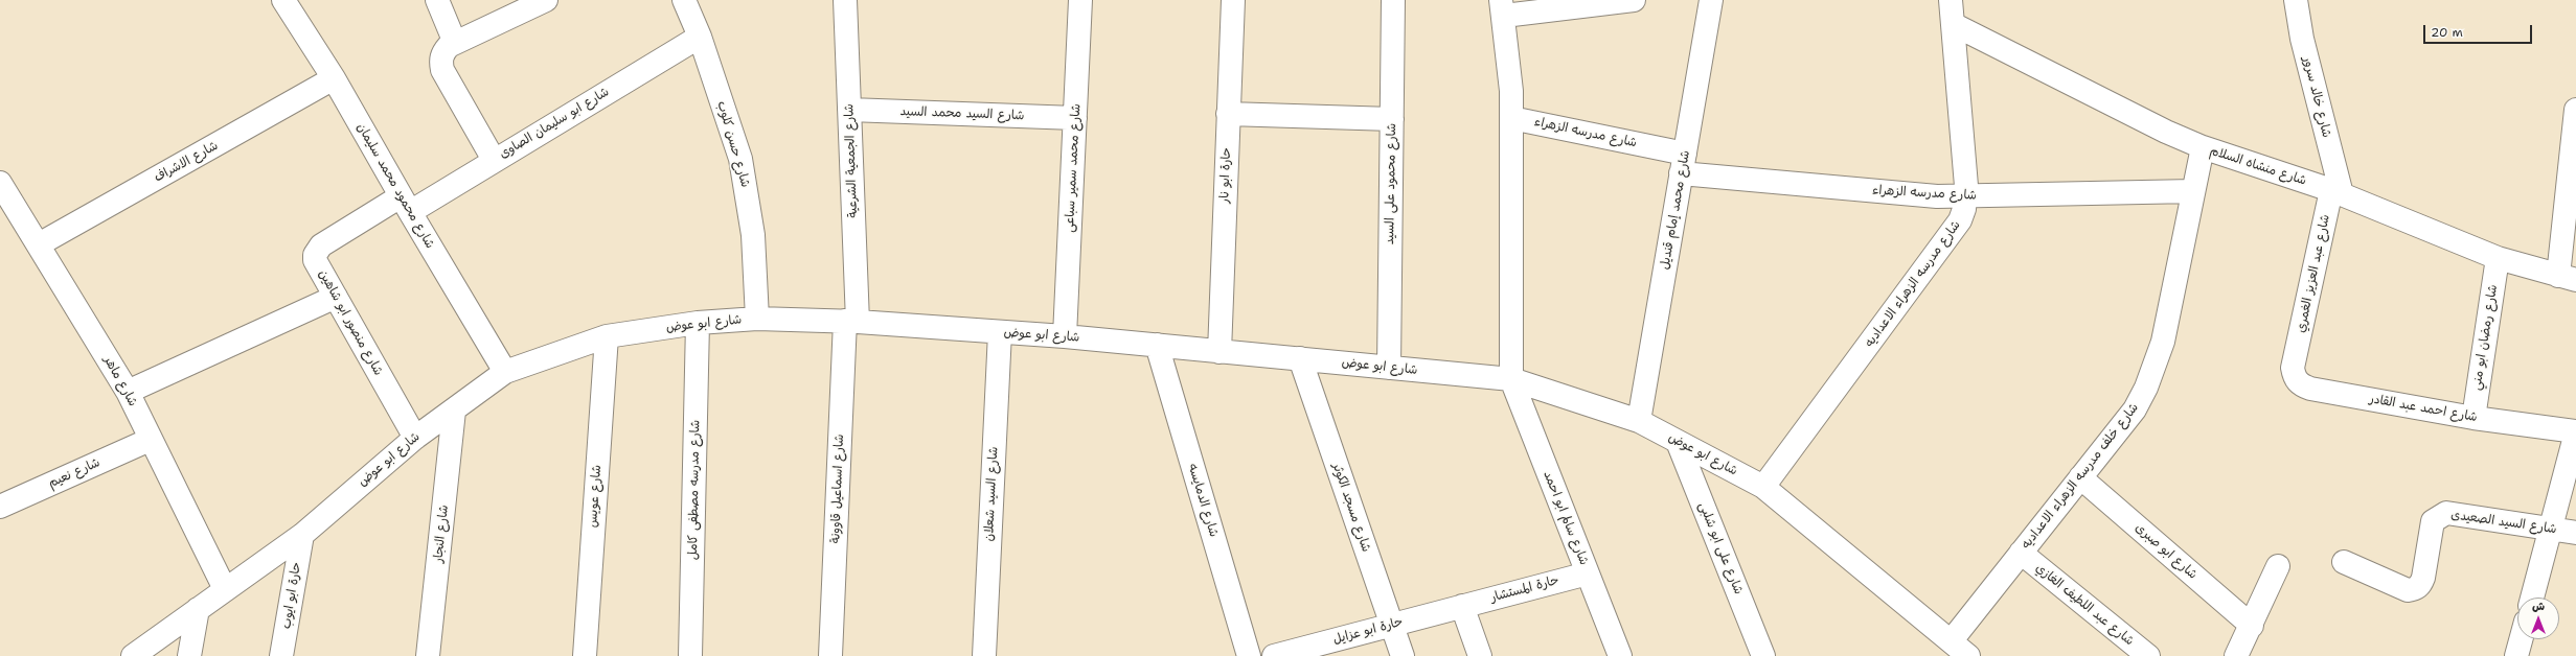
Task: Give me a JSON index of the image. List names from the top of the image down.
{
  "streets": {
    "street": [
      "شارع خالد سرور",
      "شارع السيد محمد السيد",
      "شارع ابو سليمان الصاوى",
      "شارع مدرسه الزهراء",
      "شارع حسن كلوب",
      "شارع الجمعية الشرعية",
      "شارع الاشراف",
      "شارع منشاه السلام",
      "شارع محمد سمير سباعى",
      "حارة ابو نار",
      "شارع محمود على السيد",
      "شارع محمود محمد سليمان",
      "شارع محمد إمام قنديل",
      "شارع عبد العزيز الغمري",
      "شارع مدرسه الزهراء الاعداديه",
      "شارع منصور ابو شاهين",
      "شارع ابو عوض",
      "شارع رمضان ابو مني",
      "شارع ماهر",
      "شارع احمد عبد القادر",
      "شارع نعيم",
      "شارع خلف مدرسه الزهراء الاعداديه",
      "شارع اسماعيل قاوونة",
      "شارع مدرسه مصطفى كامل",
      "شارع السيد شعلان",
      "شارع عويس",
      "شارع الدمايسه",
      "شارع مسجد الكوثر",
      "شارع سالم ابو احمد",
      "شارع السيد الصعيدى",
      "شارع النجار",
      "شارع على ابو شلبى",
      "شارع ابو صبرى",
      "حارة المستشار",
      "حارة ابو ايوب",
      "شارع عبد اللطيف الغازي",
      "حارة ابو عزايل"
    ]
  },
  "crossings": [
    ["شارع خالد سرور", "شارع منشاه السلام"],
    ["شارع خالد سرور", "شارع عبد العزيز الغمري"],
    ["شارع السيد محمد السيد", "شارع الجمعية الشرعية"],
    ["شارع السيد محمد السيد", "شارع محمد سمير سباعى"],
    ["شارع ابو سليمان الصاوى", "شارع حسن كلوب"],
    ["شارع ابو سليمان الصاوى", "شارع محمود محمد سليمان"],
    ["شارع ابو سليمان الصاوى", "شارع منصور ابو شاهين"],
    ["شارع مدرسه الزهراء", "شارع محمد إمام قنديل"],
    ["شارع مدرسه الزهراء", "شارع مدرسه الزهراء الاعداديه"],
    ["شارع مدرسه الزهراء", "شارع خلف مدرسه الزهراء الاعداديه"],
    ["شارع حسن كلوب", "شارع ابو عوض"],
    ["شارع الجمعية الشرعية", "شارع ابو عوض"],
    ["شارع الجمعية الشرعية", "شارع اسماعيل قاوونة"],
    ["شارع الاشراف", "شارع محمود محمد سليمان"],
    ["شارع الاشراف", "شارع ماهر"],
    ["شارع منشاه السلام", "شارع عبد العزيز الغمري"],
    ["شارع منشاه السلام", "شارع مدرسه الزهراء الاعداديه"],
    ["شارع منشاه السلام", "شارع رمضان ابو مني"],
    ["شارع منشاه السلام", "شارع خلف مدرسه الزهراء الاعداديه"],
    ["شارع محمد سمير سباعى", "شارع ابو عوض"],
    ["حارة ابو نار", "شارع ابو عوض"],
    ["شارع محمود على السيد", "شارع ابو عوض"],
    ["شارع محمود محمد سليمان", "شارع منصور ابو شاهين"],
    ["شارع محمود محمد سليمان", "شارع ابو عوض"],
    ["شارع محمد إمام قنديل", "شارع ابو عوض"],
    ["شارع عبد العزيز الغمري", "شارع احمد عبد القادر"],
    ["شارع مدرسه الزهراء الاعداديه", "شارع ابو عوض"],
    ["شارع منصور ابو شاهين", "شارع ابو عوض"],
    ["شارع ابو عوض", "شارع ماهر"],
    ["شارع ابو عوض", "شارع خلف مدرسه الزهراء الاعداديه"],
    ["شارع ابو عوض", "شارع اسماعيل قاوونة"],
    ["شارع ابو عوض", "شارع مدرسه مصطفى كامل"],
    ["شارع ابو عوض", "شارع السيد شعلان"],
    ["شارع ابو عوض", "شارع عويس"],
    ["شارع ابو عوض", "شارع الدمايسه"],
    ["شارع ابو عوض", "شارع مسجد الكوثر"],
    ["شارع ابو عوض", "شارع سالم ابو احمد"],
    ["شارع ابو عوض", "شارع النجار"],
    ["شارع ابو عوض", "شارع على ابو شلبى"],
    ["شارع ابو عوض", "حارة ابو ايوب"],
    ["شارع رمضان ابو مني", "شارع احمد عبد القادر"],
    ["شارع ماهر", "شارع نعيم"],
    ["شارع خلف مدرسه الزهراء الاعداديه", "شارع ابو صبرى"],
    ["شارع خلف مدرسه الزهراء الاعداديه", "شارع عبد اللطيف الغازي"],
    ["شارع مسجد الكوثر", "حارة ابو عزايل"],
    ["شارع سالم ابو احمد", "حارة المستشار"],
    ["حارة المستشار", "حارة ابو عزايل"]
  ],
  "scale_bar": "20 m",
  "north": "top"
}
